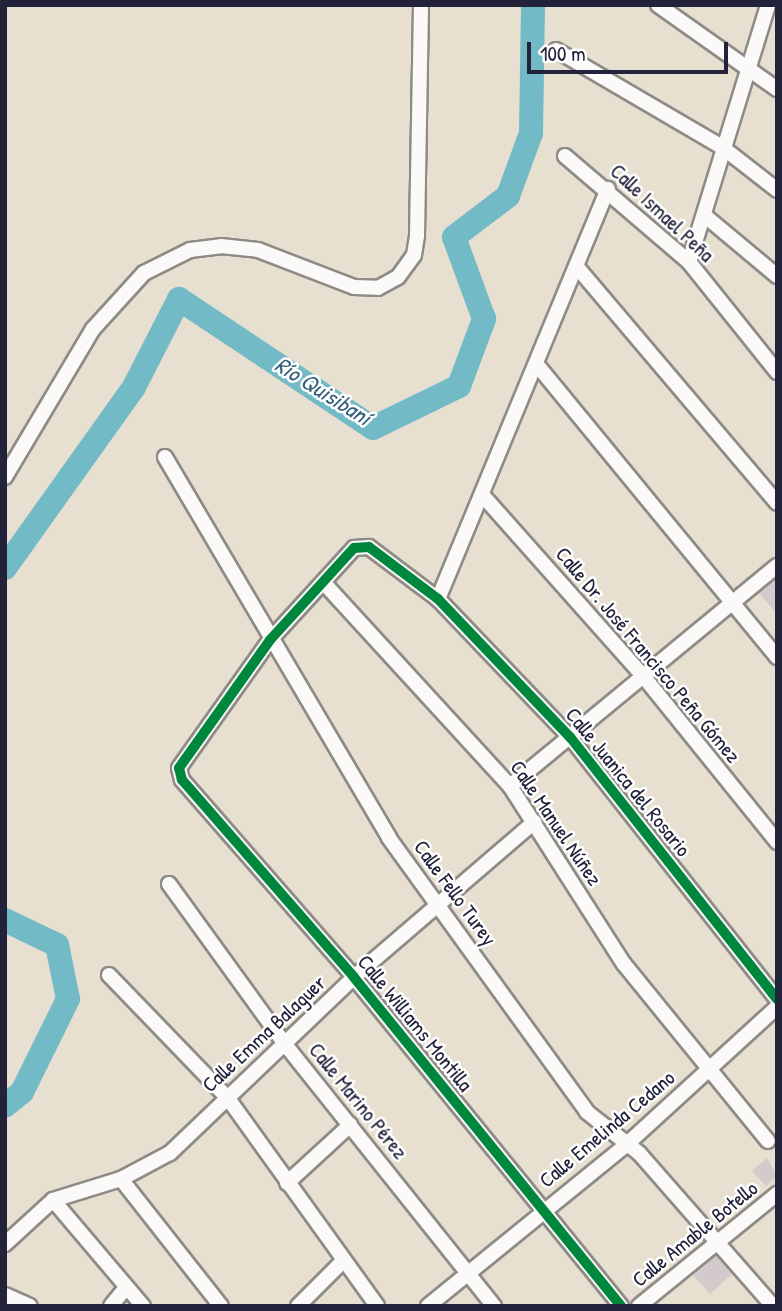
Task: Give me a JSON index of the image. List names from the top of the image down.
{
  "streets": {
    "street": [
      "Calle Ismael Peña",
      "Calle Dr. José Francisco Peña Gómez",
      "Calle Juanica del Rosario",
      "Calle Manuel Núñez",
      "Calle Fello Turey",
      "Calle Williams Montilla",
      "Calle Emma Balaguer",
      "Calle Marino Pérez",
      "Calle Emelinda Cedano",
      "Calle Amable Botello"
    ]
  },
  "crossings": [
    ["Calle Juanica del Rosario", "Calle Manuel Núñez"],
    ["Calle Manuel Núñez", "Calle Emma Balaguer"],
    ["Calle Manuel Núñez", "Calle Emelinda Cedano"],
    ["Calle Fello Turey", "Calle Williams Montilla"],
    ["Calle Fello Turey", "Calle Emma Balaguer"],
    ["Calle Fello Turey", "Calle Emelinda Cedano"],
    ["Calle Fello Turey", "Calle Amable Botello"],
    ["Calle Williams Montilla", "Calle Emma Balaguer"],
    ["Calle Williams Montilla", "Calle Emelinda Cedano"],
    ["Calle Emma Balaguer", "Calle Marino Pérez"],
    ["Calle Marino Pérez", "Calle Emelinda Cedano"]
  ],
  "water": ["Río Quisibaní"],
  "scale_bar": "100 m"
}
